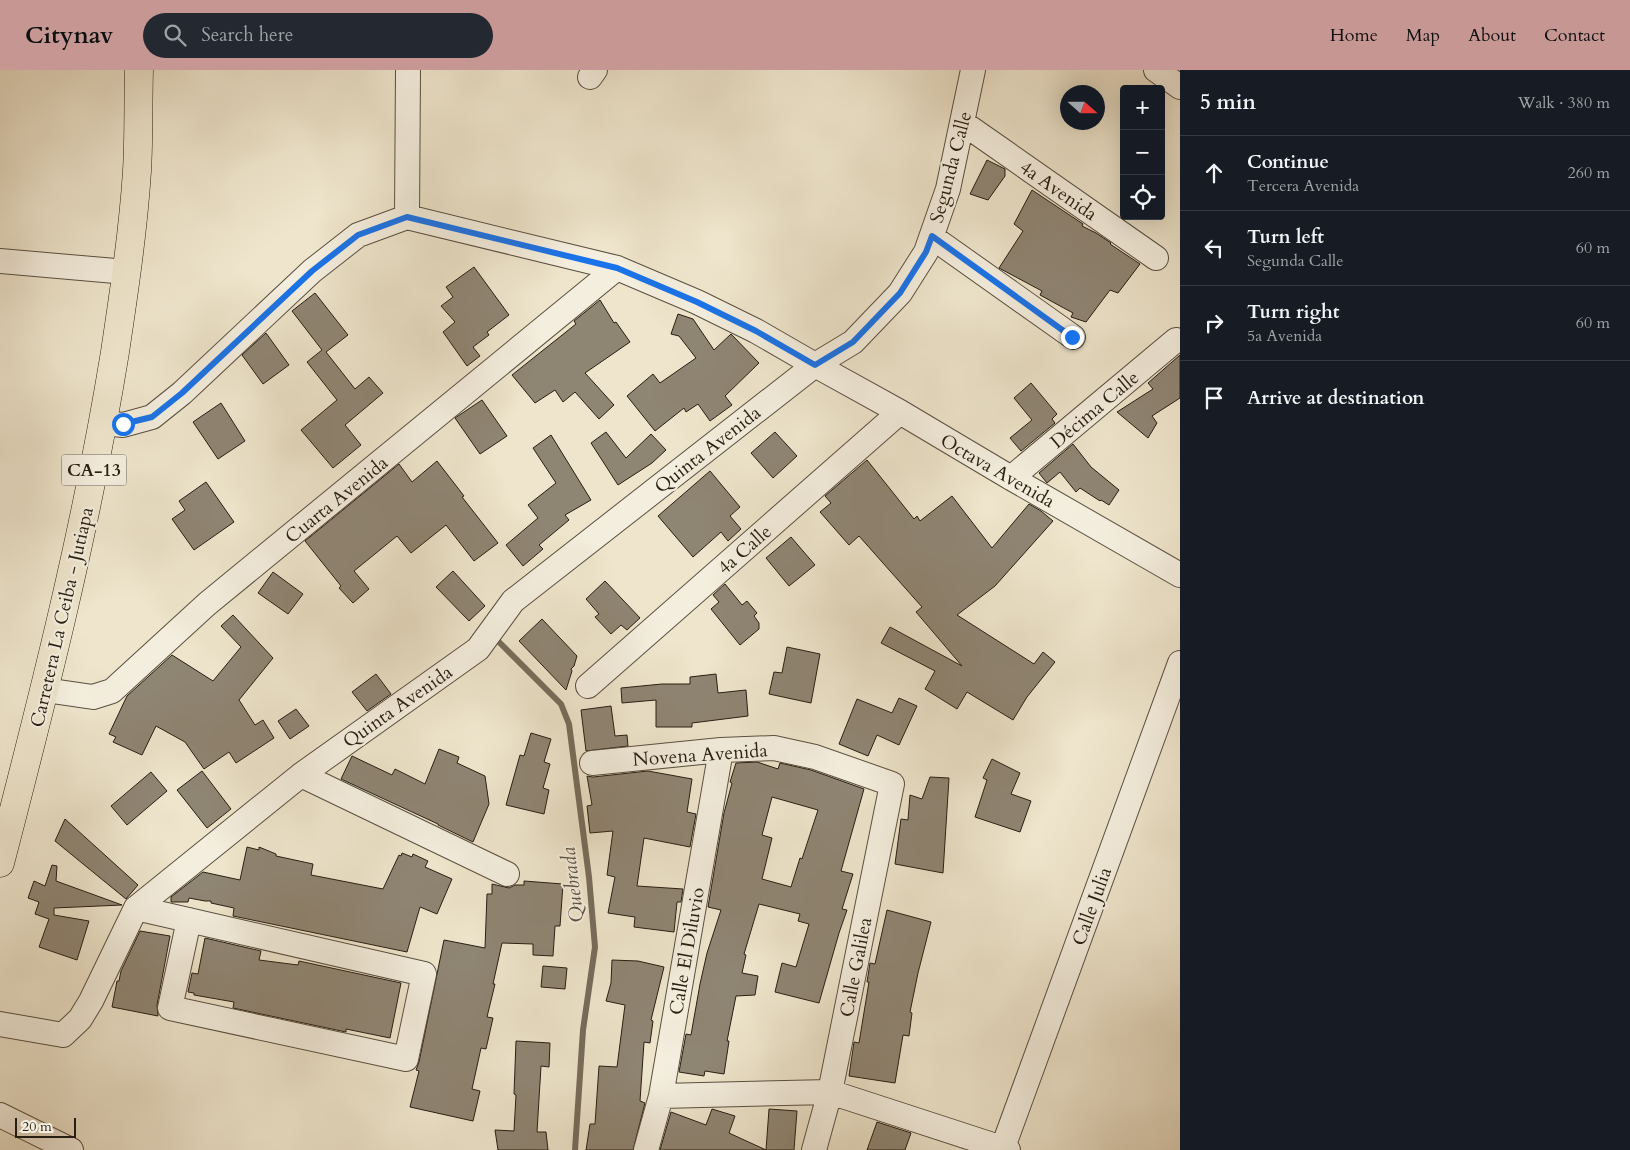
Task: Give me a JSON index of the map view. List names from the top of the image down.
{
  "streets": {
    "main road": ["CA-13", "Carretera La Ceiba - Jutiapa"],
    "street": [
      "Segunda Calle",
      "4a Avenida",
      "Décima Calle",
      "Quinta Avenida",
      "Octava Avenida",
      "Cuarta Avenida",
      "4a Calle",
      "Novena Avenida",
      "Calle Julia",
      "Calle El Diluvio",
      "Calle Galilea"
    ]
  },
  "crossings": [
    ["Segunda Calle", "4a Avenida"],
    ["Segunda Calle", "Quinta Avenida"],
    ["Segunda Calle", "Octava Avenida"],
    ["Décima Calle", "Octava Avenida"],
    ["Quinta Avenida", "Octava Avenida"],
    ["Octava Avenida", "Cuarta Avenida"],
    ["Octava Avenida", "4a Calle"],
    ["Cuarta Avenida", "Carretera La Ceiba - Jutiapa"],
    ["Novena Avenida", "Calle El Diluvio"],
    ["Novena Avenida", "Calle Galilea"]
  ],
  "water": ["Quebrada"],
  "scale_bar": "20 m",
  "north": "right",
  "page": {
    "header": "Citynav",
    "search": "Search here",
    "nav": [
      "Home",
      "Map",
      "About",
      "Contact"
    ],
    "heading": ["5 min", "Walk · 380 m"],
    "map_buttons": ["+", "−"],
    "list": [
      ["Continue", "Tercera Avenida", "260 m"],
      ["Turn left", "Segunda Calle", "60 m"],
      ["Turn right", "5a Avenida", "60 m"],
      "Arrive at destination"
    ],
    "scale": "20 m"
  }
}
